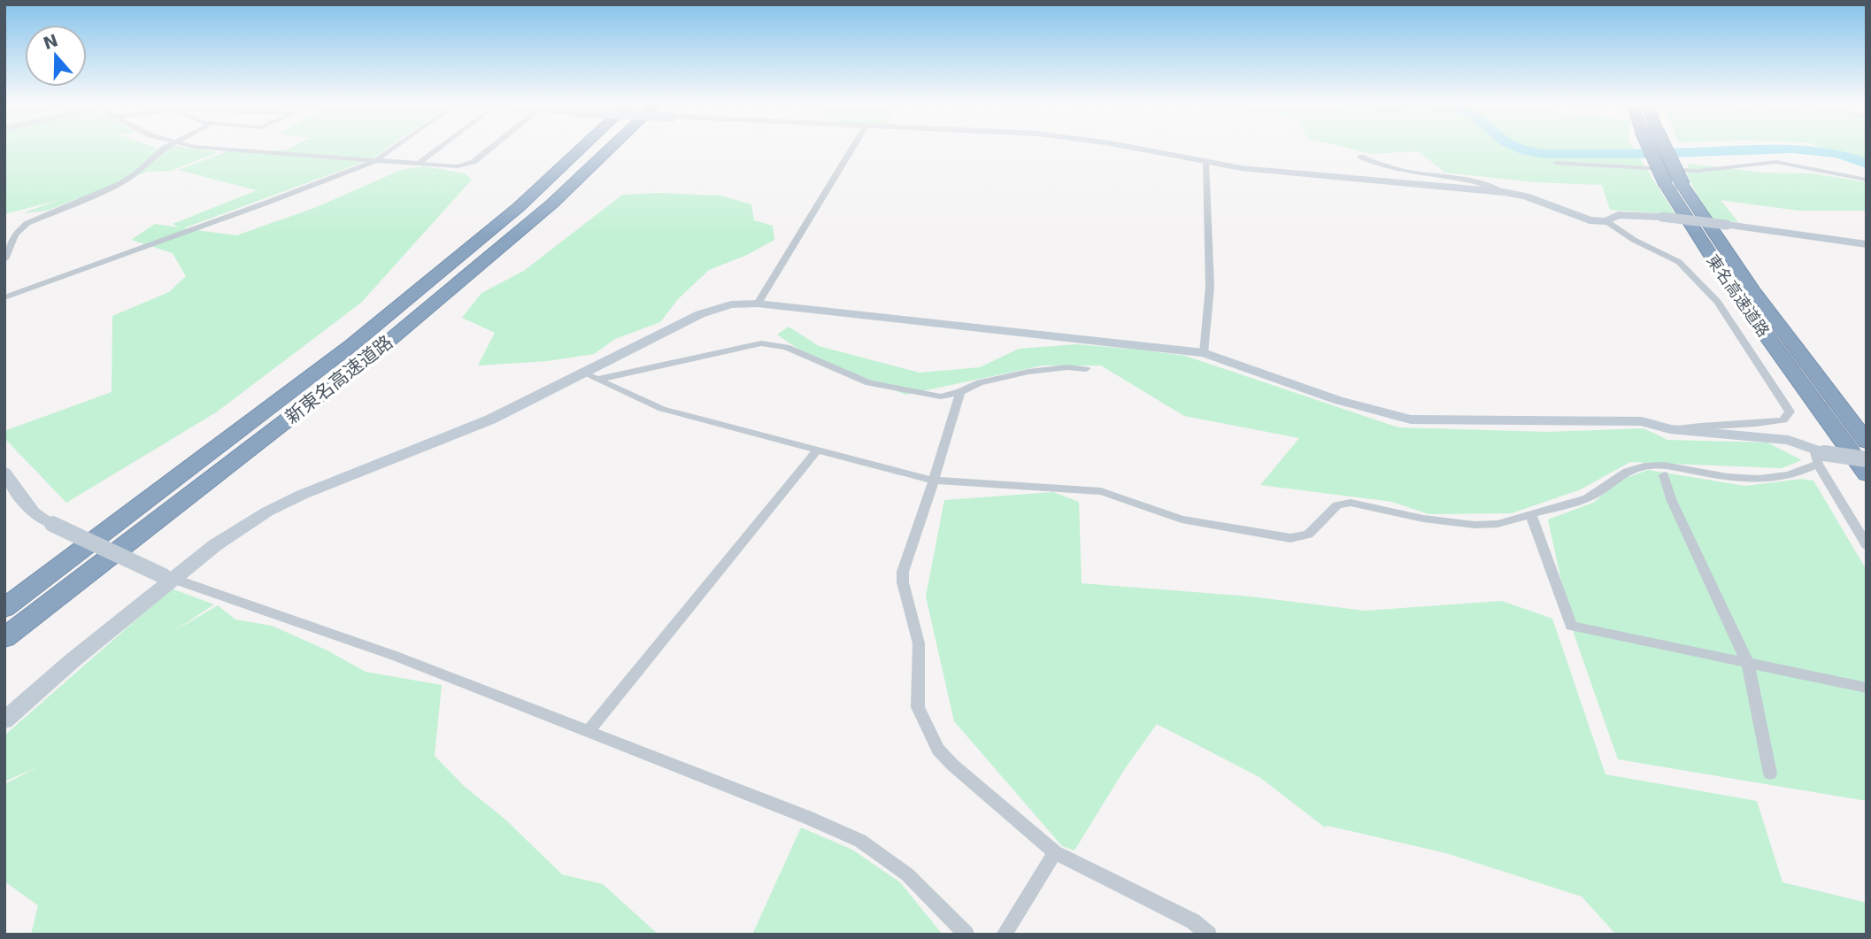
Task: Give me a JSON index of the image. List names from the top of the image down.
{
  "streets": {
    "highway": ["東名高速道路", "新東名高速道路"]
  },
  "north": "top"
}
